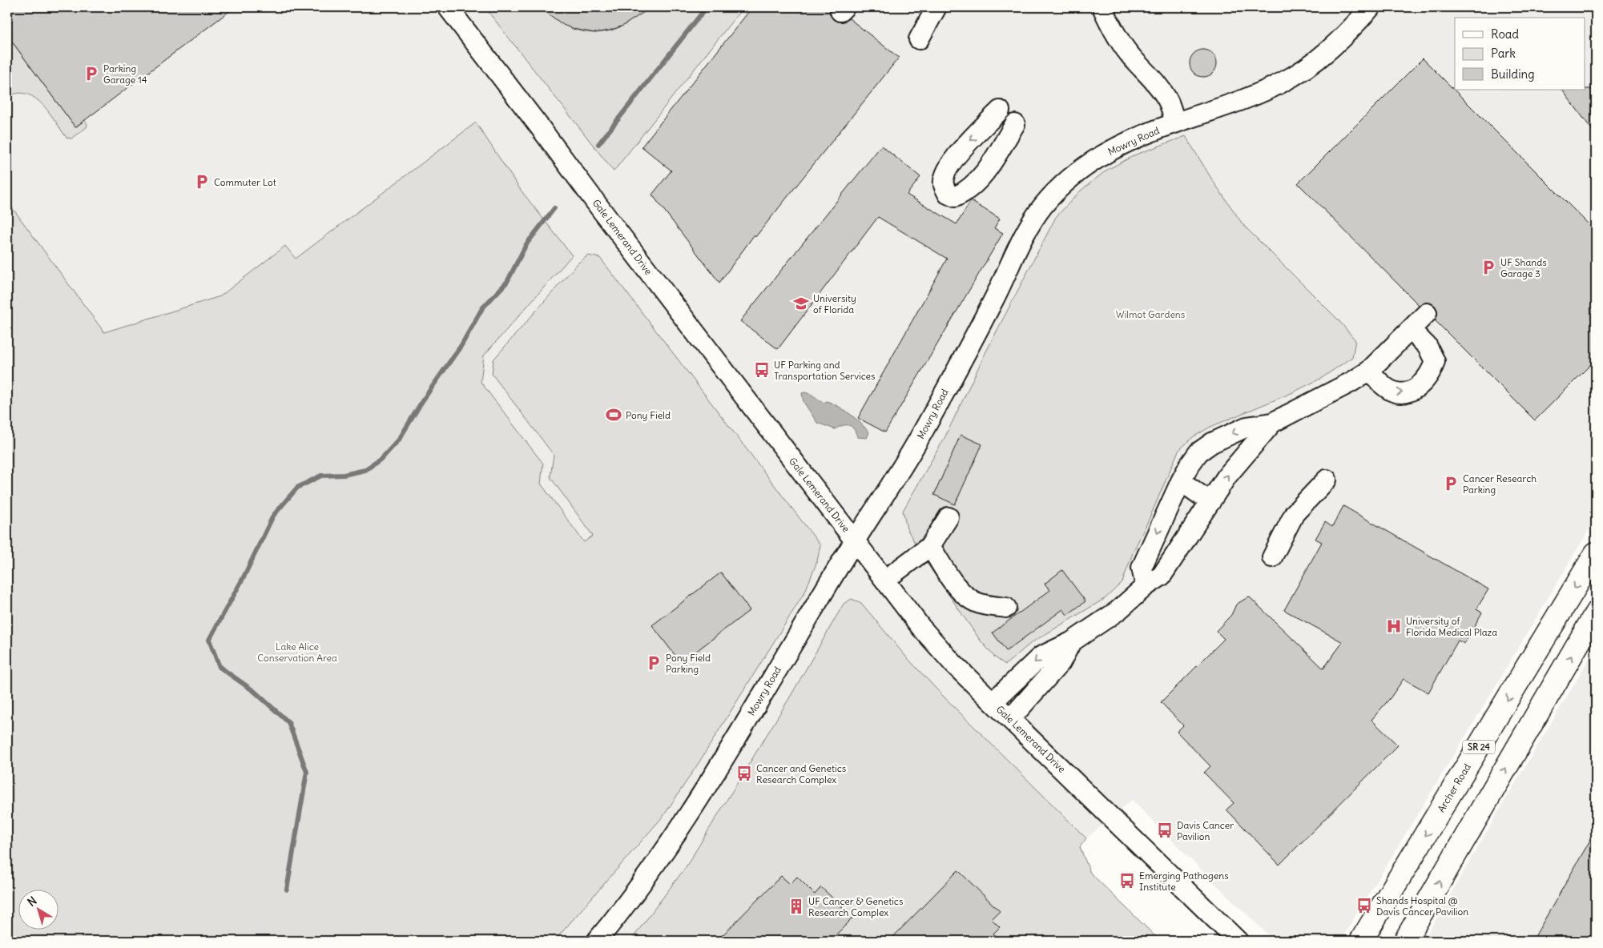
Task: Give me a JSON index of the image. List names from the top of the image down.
{
  "streets": {
    "main road": ["SR 24", "Archer Road"],
    "street": ["Mowry Road", "Gale Lemerand Drive"]
  },
  "crossings": [
    ["Mowry Road", "Gale Lemerand Drive"]
  ],
  "parks": ["Wilmot Gardens", "Lake Alice Conservation Area"],
  "places": {
    "parking": [
      "Parking Garage 14",
      "Commuter Lot",
      "UF Shands Garage 3",
      "Cancer Research Parking",
      "Pony Field Parking"
    ],
    "school or university": ["University of Florida"],
    "bus stop": [
      "UF Parking and Transportation Services",
      "Cancer and Genetics Research Complex",
      "Davis Cancer Pavilion",
      "Emerging Pathogens Institute",
      "Shands Hospital @ Davis Cancer Pavilion"
    ],
    "sports": ["Pony Field"],
    "hospital": ["University of Florida Medical Plaza"],
    "building": ["UF Cancer & Genetics Research Complex"]
  },
  "legend": ["Road", "Park", "Building"],
  "north": "top left"
}
